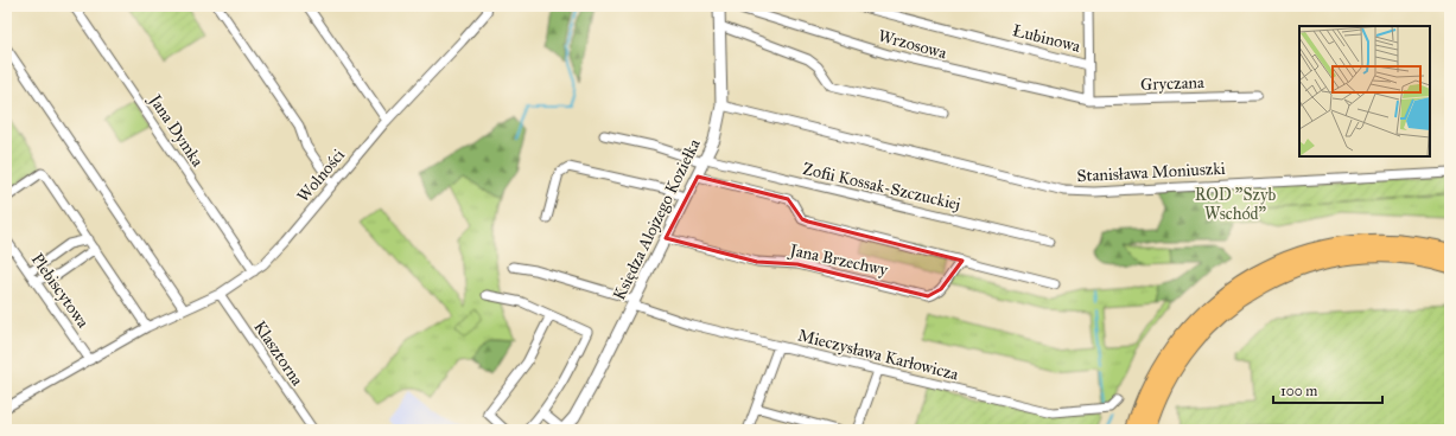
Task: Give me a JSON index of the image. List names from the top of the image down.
{
  "streets": {
    "street": [
      "Łubinowa",
      "Wrzosowa",
      "Gryczana",
      "Jana Dymka",
      "Stanisława Moniuszki",
      "Wolności",
      "Zofii Kossak-Szczuckiej",
      "Księdza Alojzego Koziełka",
      "Jana Brzechwy",
      "Plebiscytowa",
      "Klasztorna",
      "Mieczysława Karłowicza"
    ]
  },
  "crossings": [
    ["Wrzosowa", "Gryczana"],
    ["Jana Dymka", "Wolności"],
    ["Stanisława Moniuszki", "Księdza Alojzego Koziełka"],
    ["Wolności", "Plebiscytowa"],
    ["Wolności", "Klasztorna"],
    ["Zofii Kossak-Szczuckiej", "Księdza Alojzego Koziełka"],
    ["Księdza Alojzego Koziełka", "Jana Brzechwy"],
    ["Księdza Alojzego Koziełka", "Mieczysława Karłowicza"]
  ],
  "parks": ["ROD \"Szyb Wschód\""],
  "scale_bar": "100 m"
}
